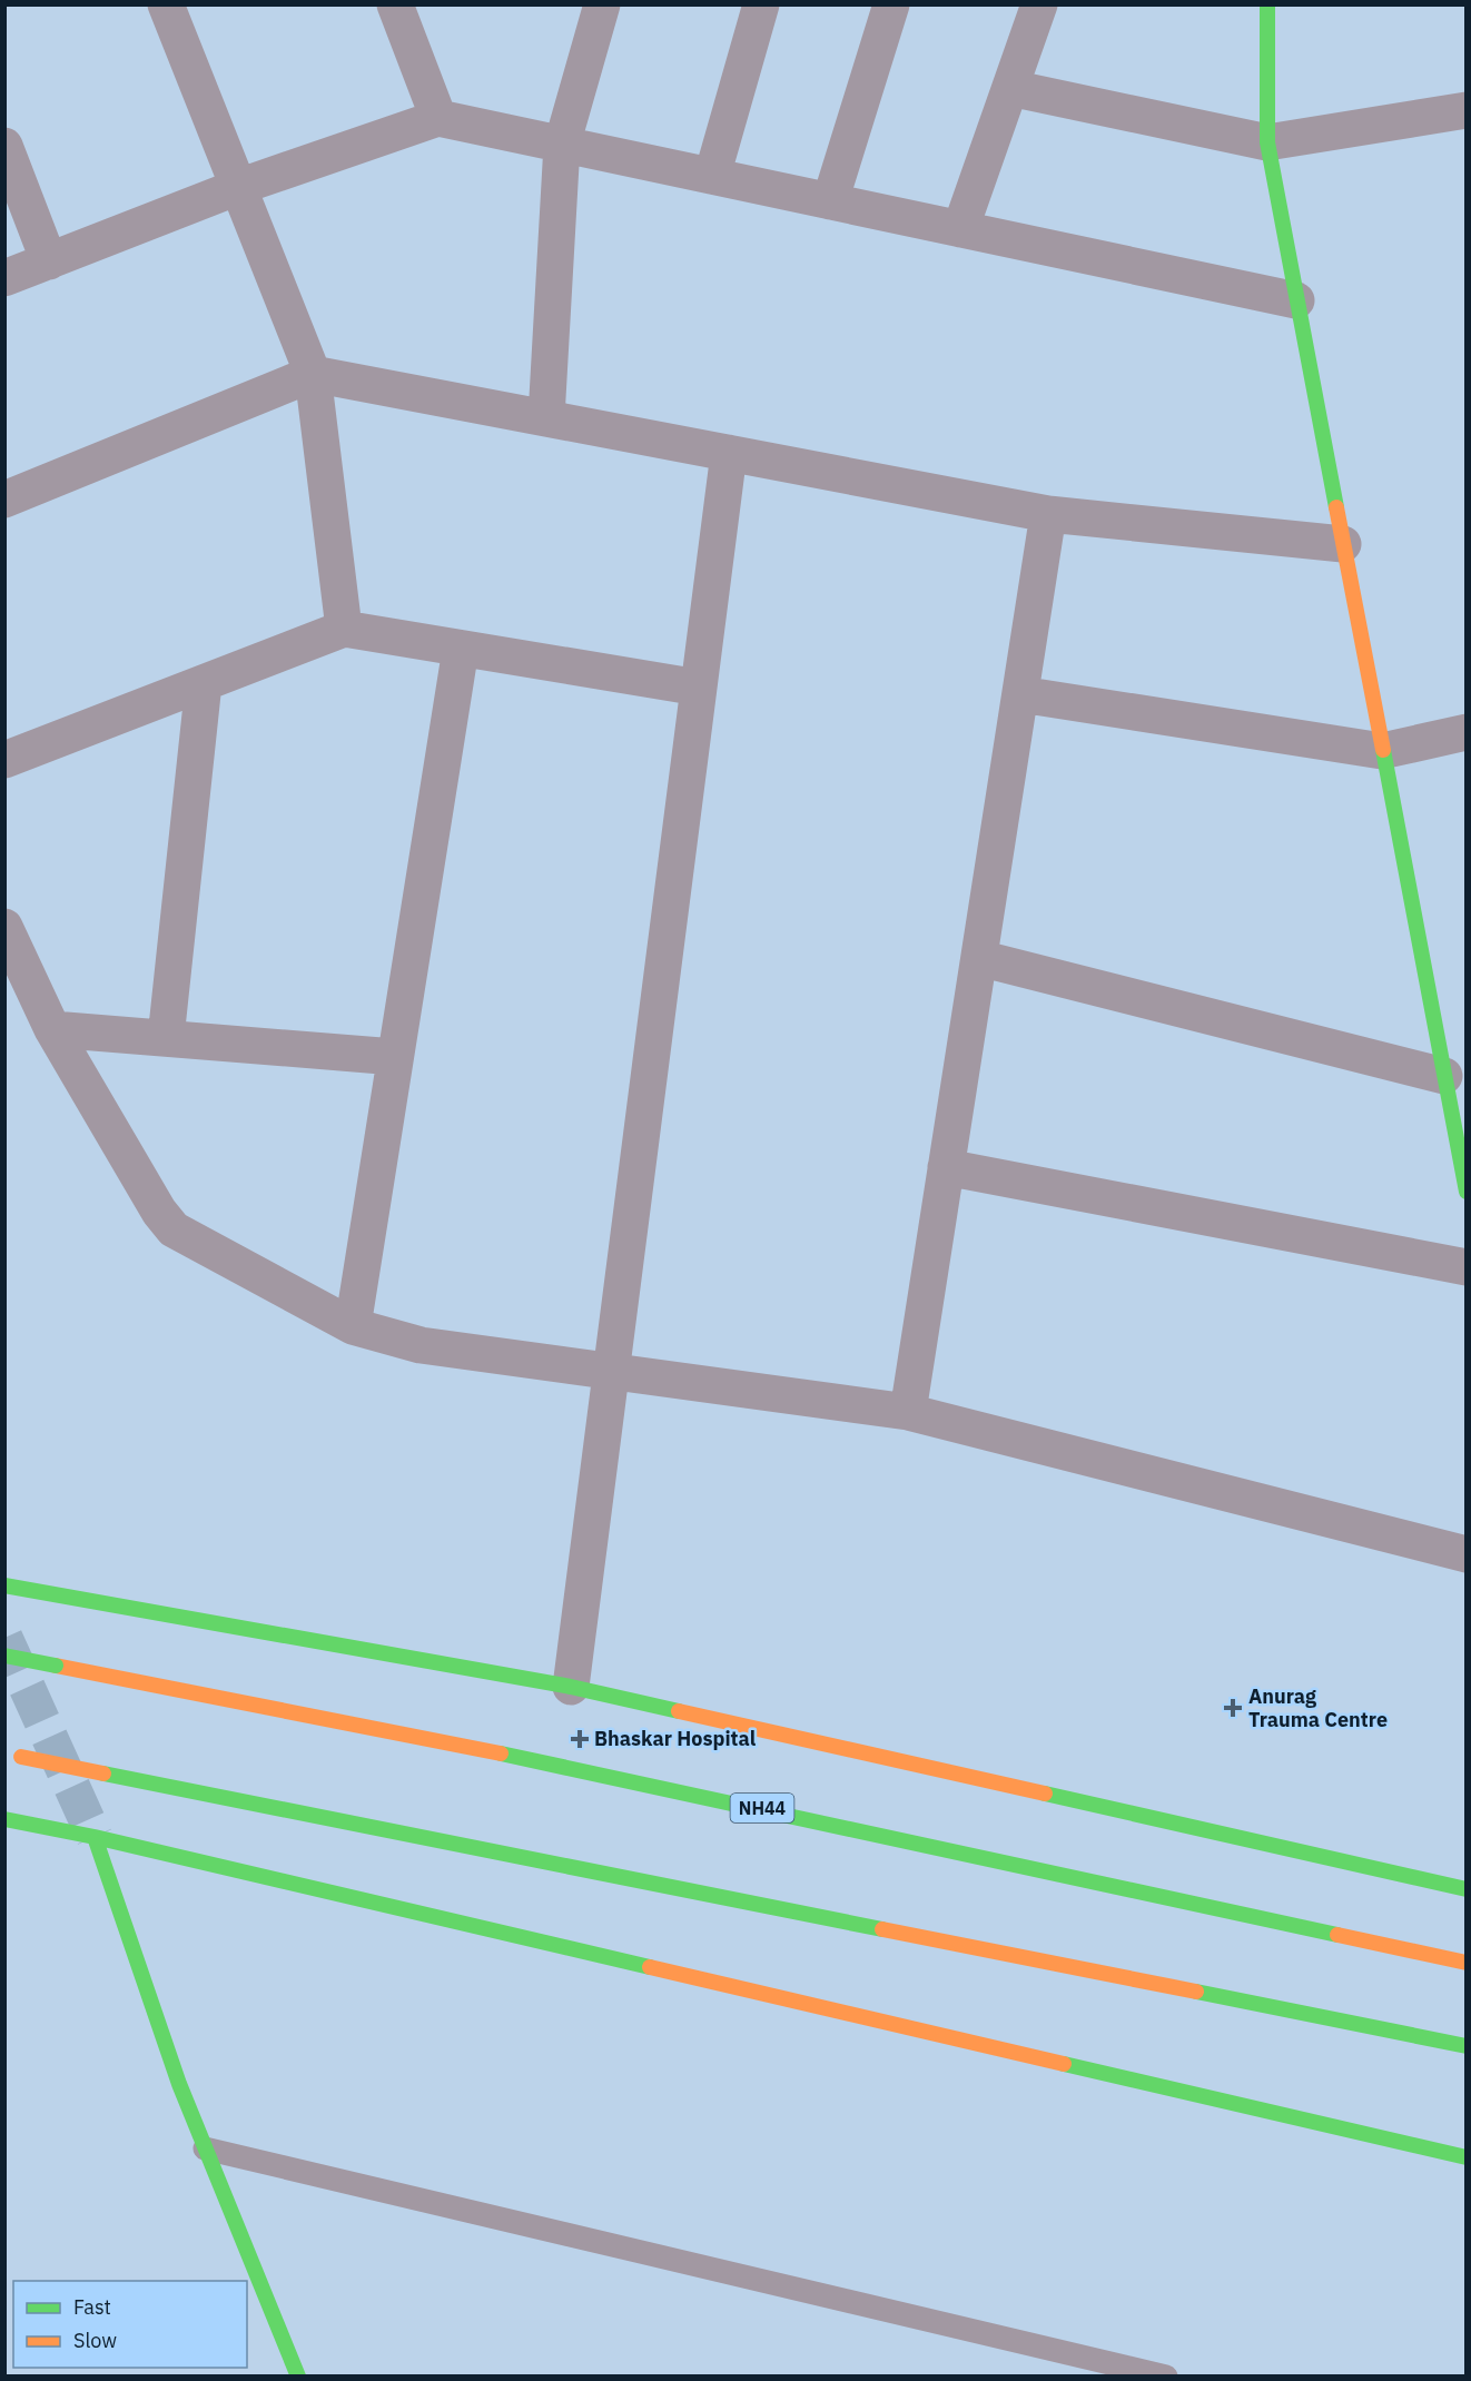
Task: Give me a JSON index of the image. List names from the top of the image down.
{
  "streets": {
    "main road": ["NH44"]
  },
  "places": {
    "health": ["Anurag Trauma Centre", "Bhaskar Hospital"]
  },
  "legend": ["Fast", "Slow"]
}
